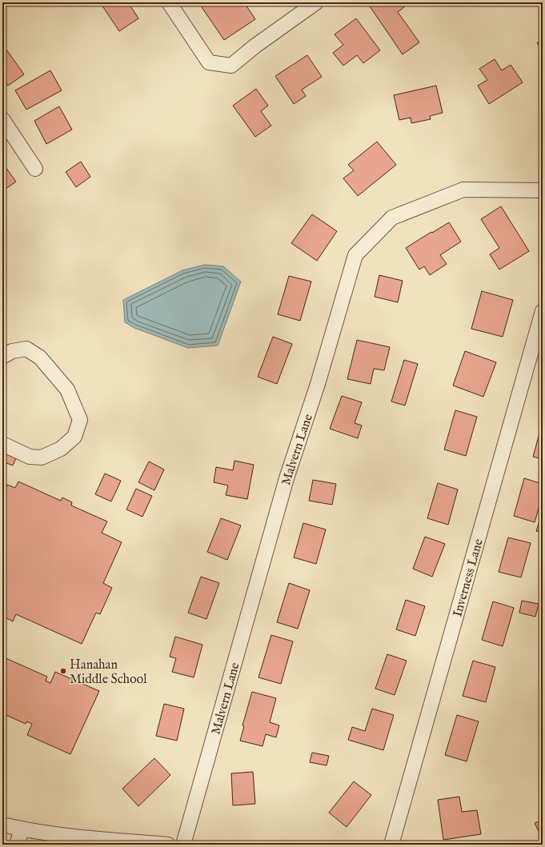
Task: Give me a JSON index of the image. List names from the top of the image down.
{
  "streets": {
    "street": ["Malvern Lane", "Inverness Lane"]
  },
  "places": ["Hanahan Middle School"]
}
